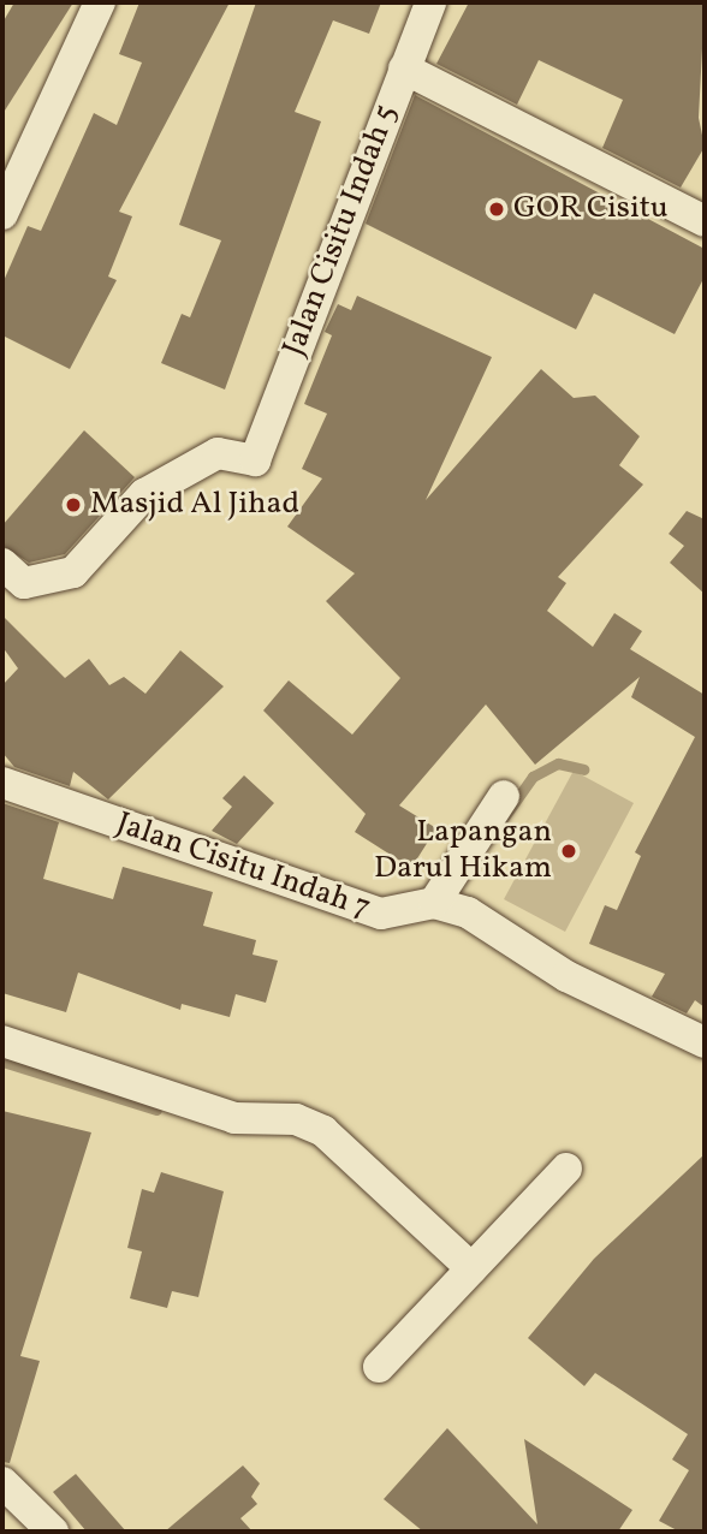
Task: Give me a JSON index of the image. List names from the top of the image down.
{
  "streets": {
    "street": ["Jalan Cisitu Indah 5", "Jalan Cisitu Indah 7"]
  },
  "places": ["GOR Cisitu", "Masjid Al Jihad", "Lapangan Darul Hikam"]
}
